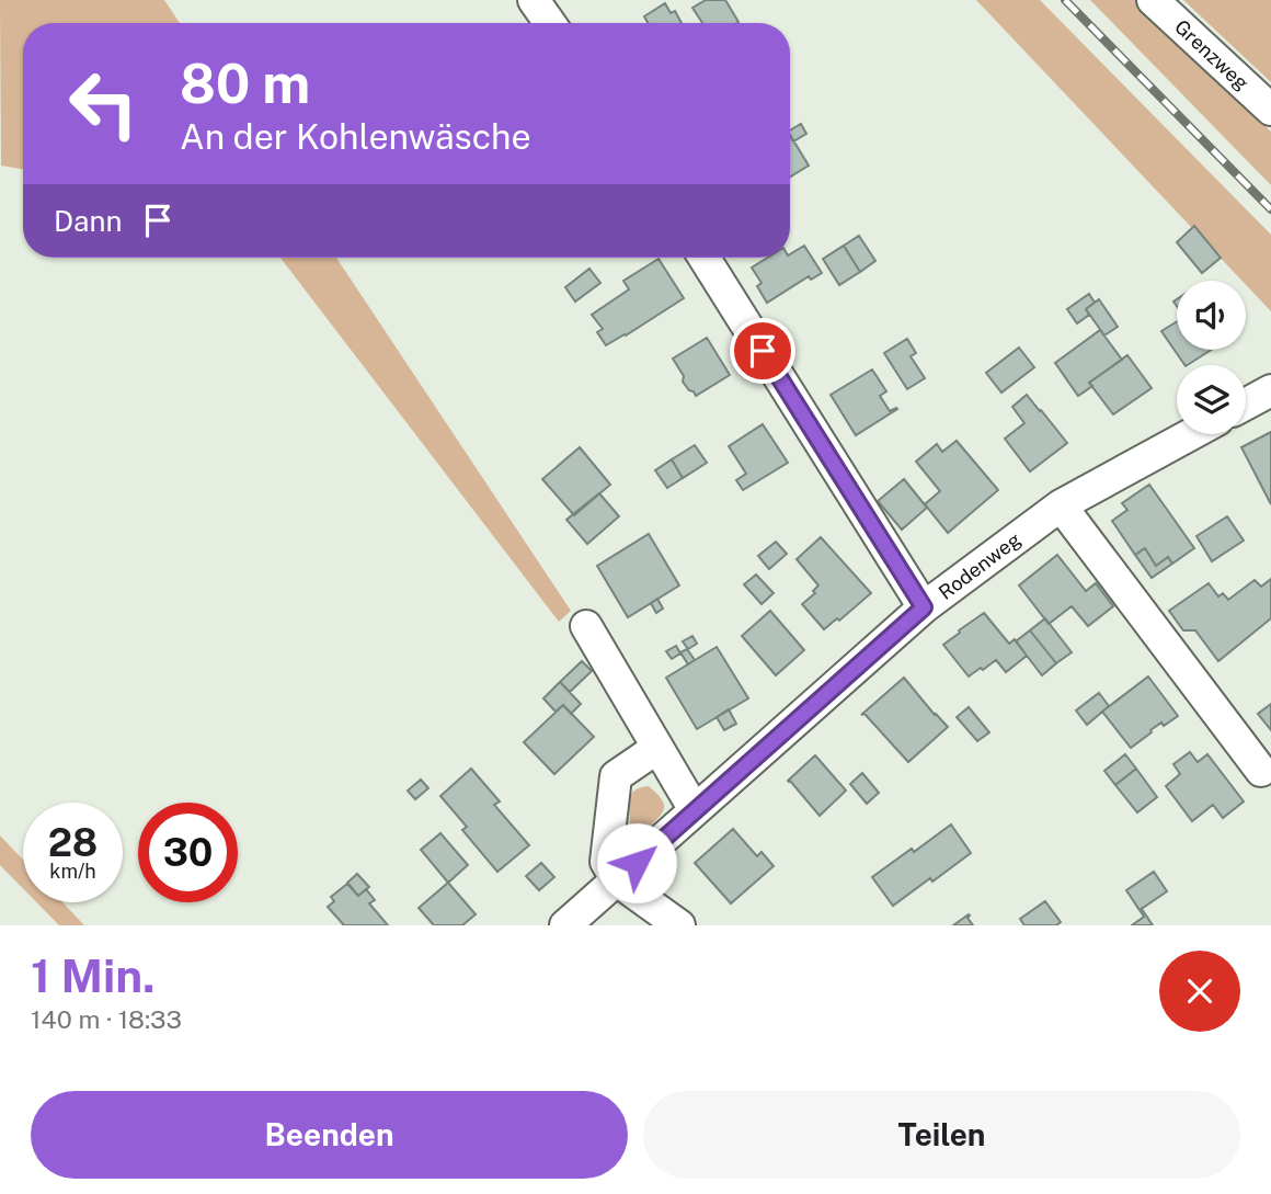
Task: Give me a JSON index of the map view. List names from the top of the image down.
{
  "streets": {
    "street": ["Grenzweg", "Rodenweg"]
  },
  "page": {
    "turn": ["80 m", "An der Kohlenwäsche"],
    "then": "Dann",
    "speed": "28 km/h",
    "limit": "30",
    "heading": ["1 Min.", "140 m · 18:33"],
    "buttons": ["Beenden", "Teilen"]
  }
}
